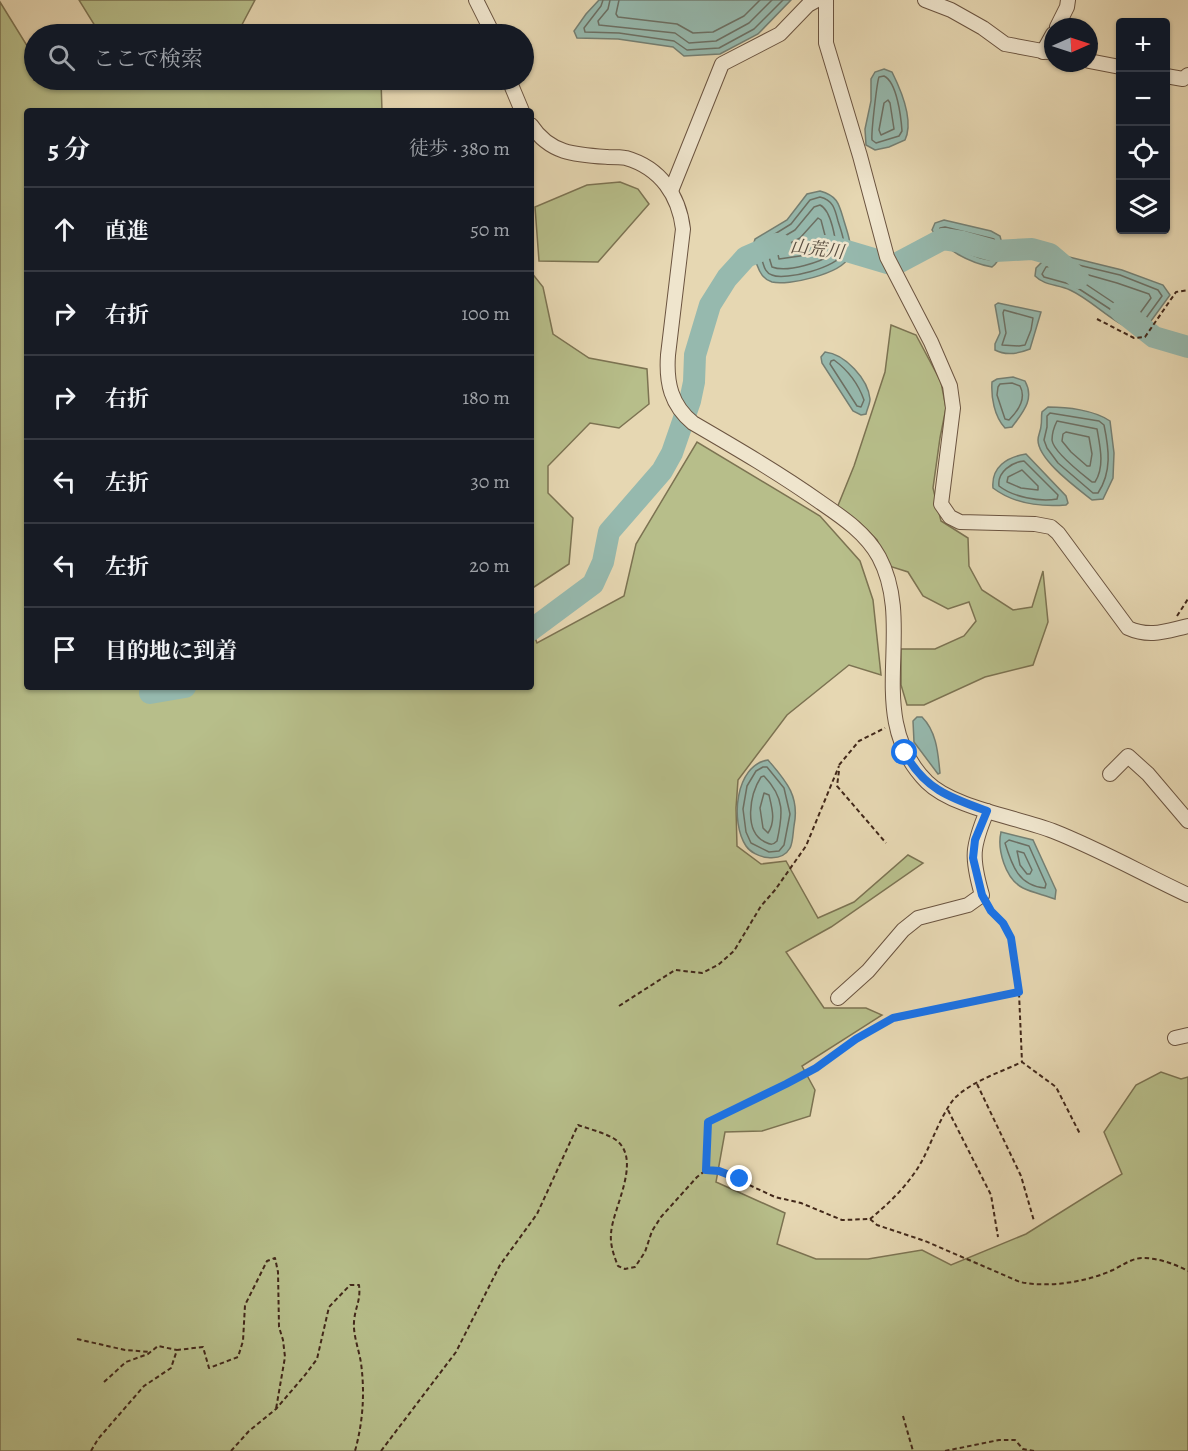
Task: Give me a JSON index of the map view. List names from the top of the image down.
{
  "water": ["山荒川"],
  "north": "right",
  "page": {
    "map_buttons": ["+", "−"],
    "search": "ここで検索",
    "heading": ["5 分", "徒歩 · 380 m"],
    "list": [
      ["直進", "50 m"],
      ["右折", "100 m"],
      ["右折", "180 m"],
      ["左折", "30 m"],
      ["左折", "20 m"],
      "目的地に到着"
    ]
  }
}
